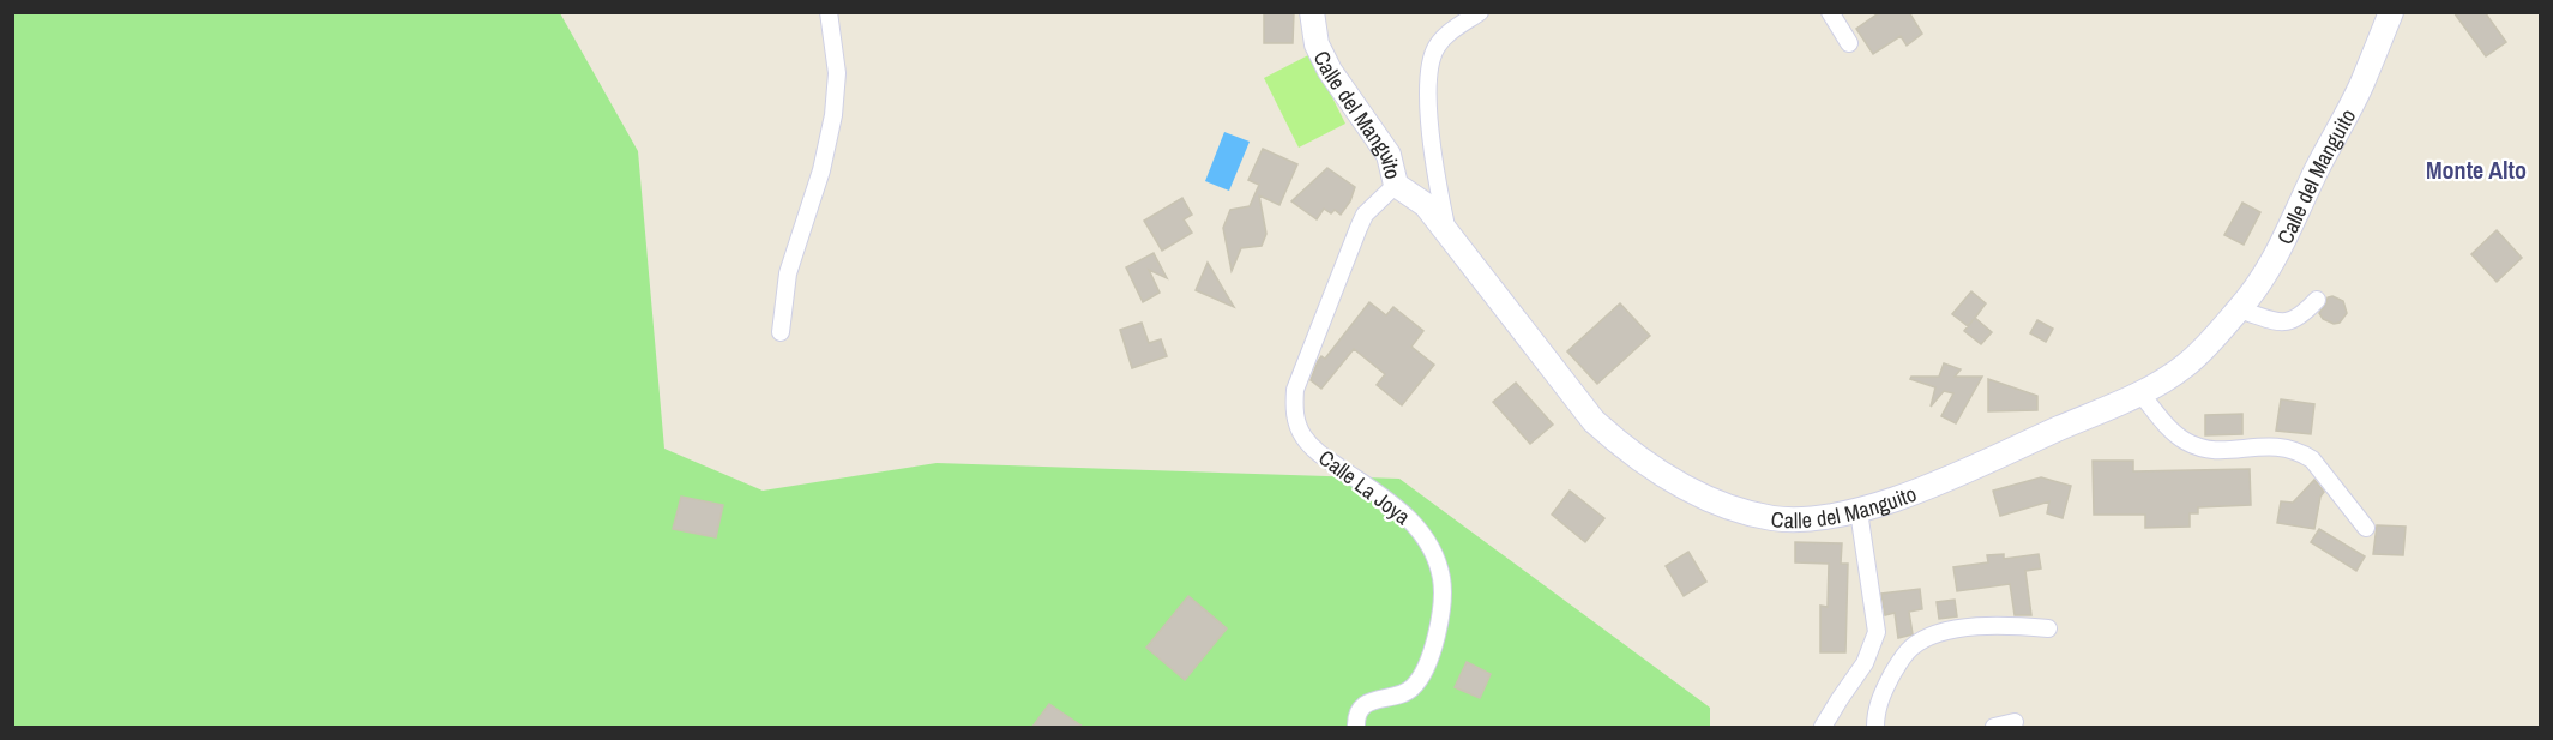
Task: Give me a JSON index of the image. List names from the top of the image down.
{
  "streets": {
    "main road": ["Calle del Manguito"],
    "street": ["Calle La Joya"]
  },
  "crossings": [
    ["Calle del Manguito", "Calle La Joya"]
  ],
  "districts": ["Monte Alto"]
}
